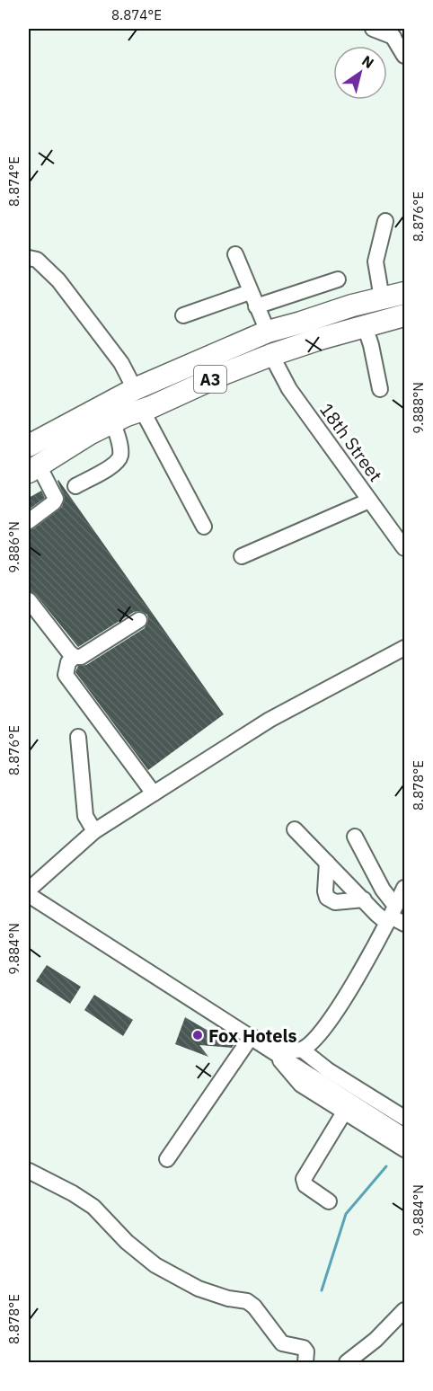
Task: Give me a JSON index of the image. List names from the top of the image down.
{
  "streets": {
    "highway": ["A3"],
    "street": ["18th Street"]
  },
  "crossings": [
    ["A3", "18th Street"]
  ],
  "places": ["Fox Hotels"],
  "north": "top right",
  "coordinates": [
    "8.874°E",
    "8.876°E",
    "9.888°N",
    "9.886°N",
    "8.878°E",
    "9.884°N"
  ]
}
